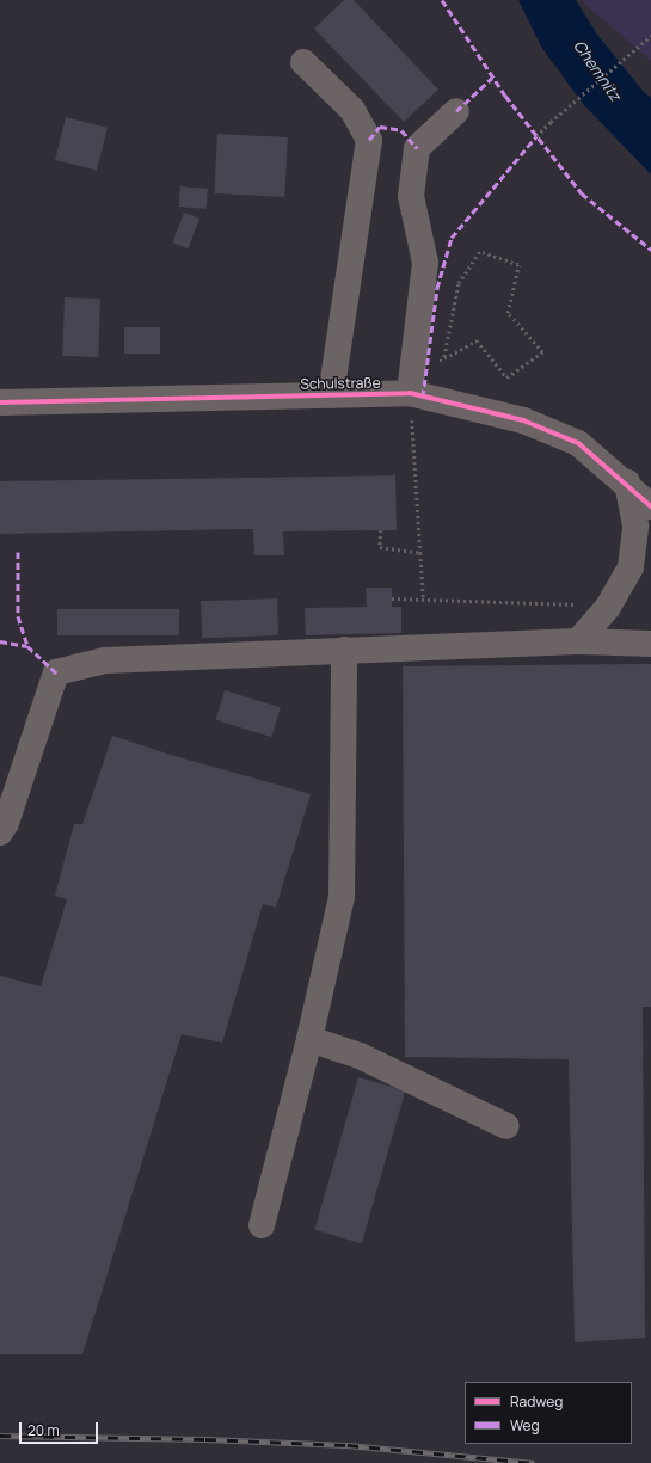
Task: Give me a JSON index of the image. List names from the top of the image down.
{
  "streets": {
    "street": ["Schulstraße"]
  },
  "water": ["Chemnitz"],
  "legend": ["Radweg", "Weg"],
  "scale_bar": "20 m"
}
